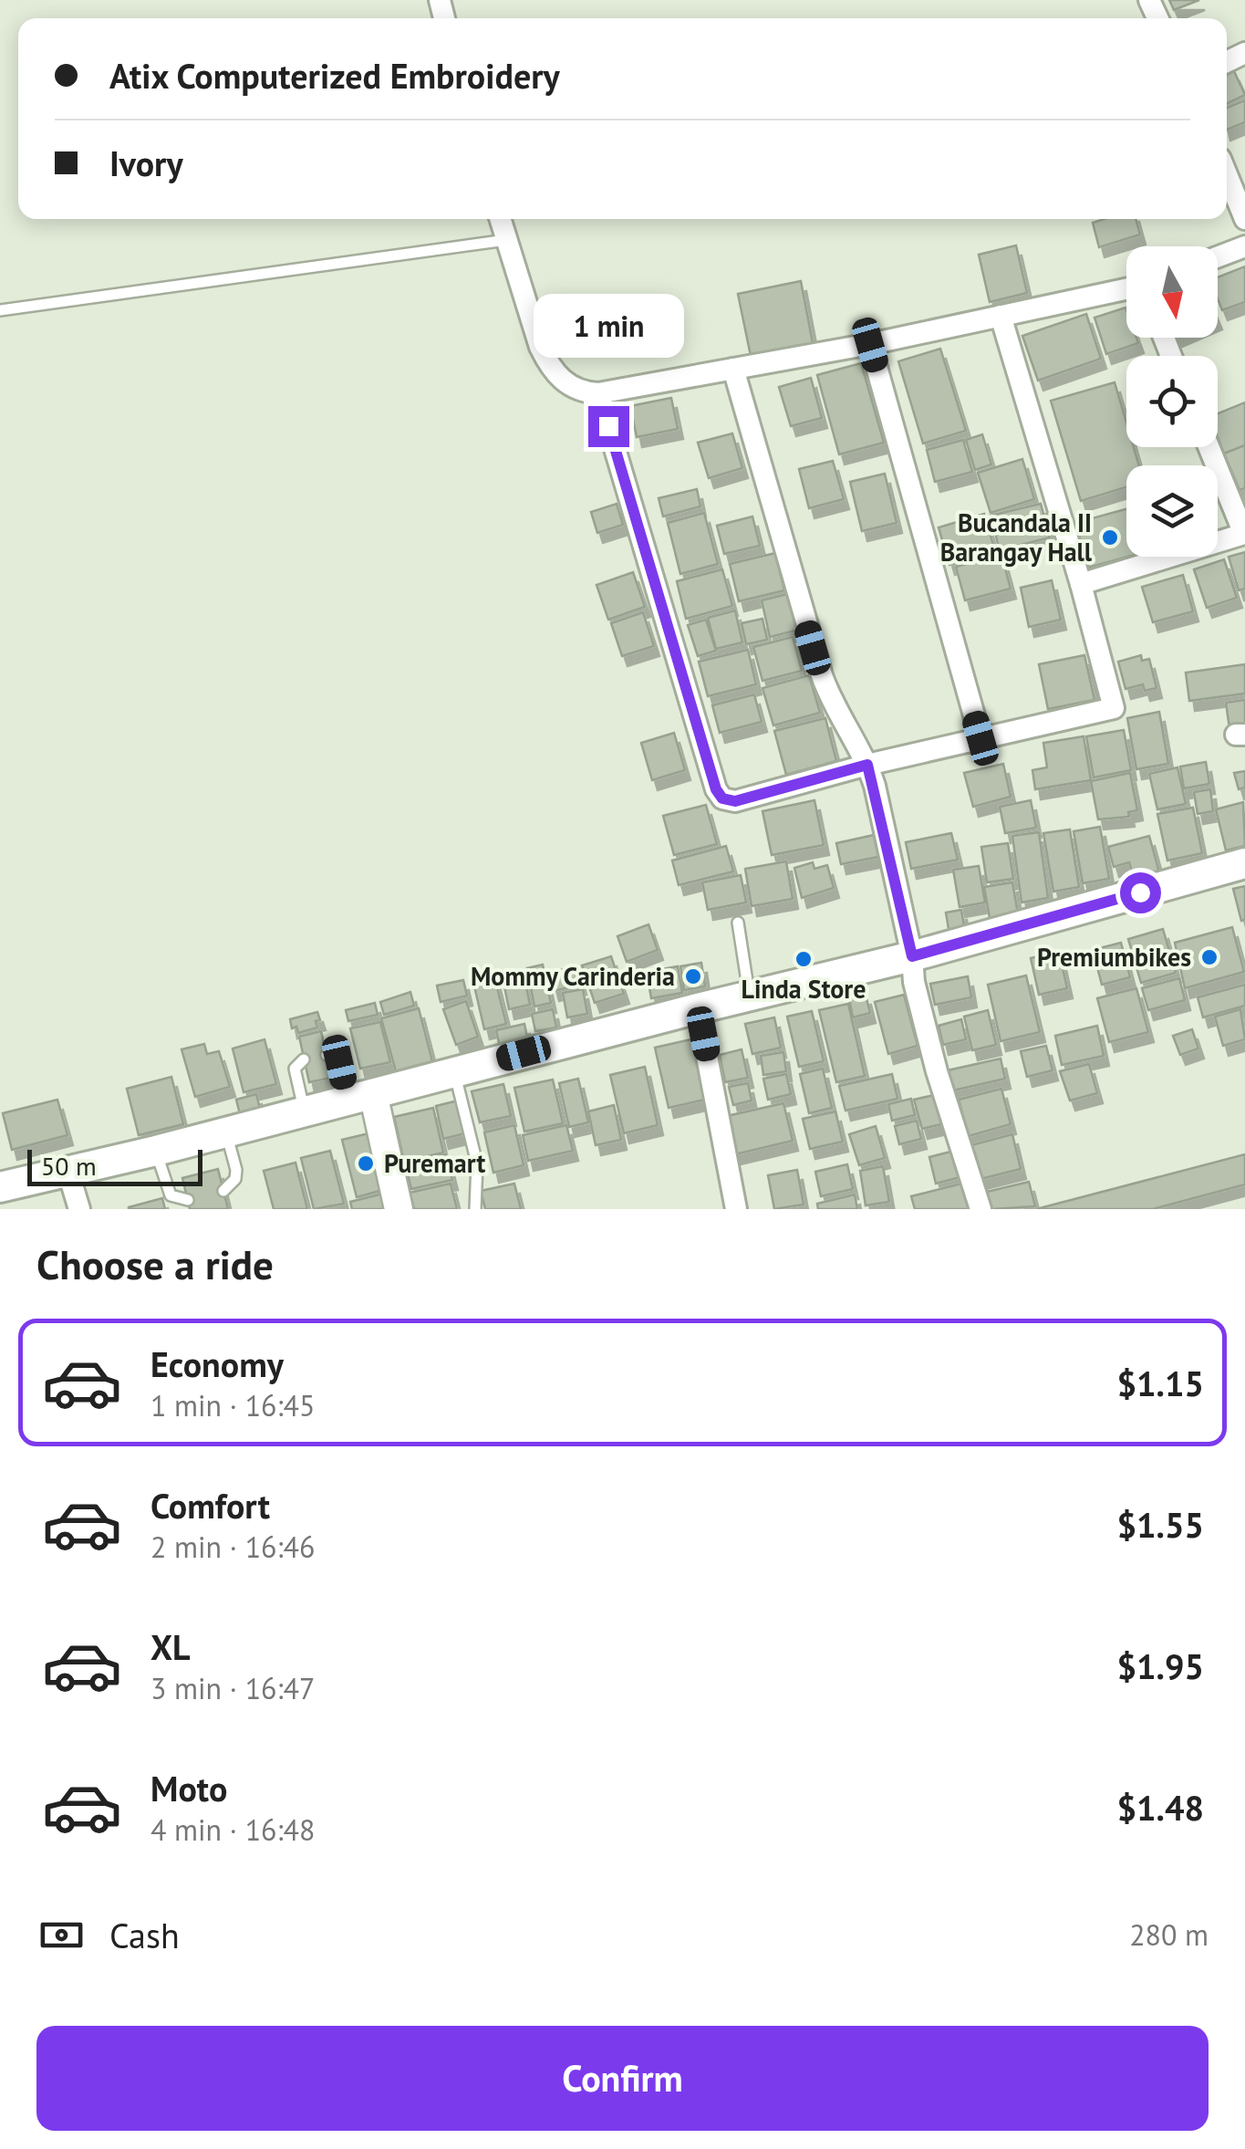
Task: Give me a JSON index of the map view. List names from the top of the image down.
{
  "places": [
    "Bucandala II Barangay Hall",
    "Premiumbikes",
    "Linda Store",
    "Mommy Carinderia",
    "Puremart"
  ],
  "scale_bar": "50 m",
  "north": "bottom",
  "page": {
    "banner": ["Atix Computerized Embroidery", "Ivory"],
    "bubble": "1 min",
    "scale": "50 m",
    "heading": "Choose a ride",
    "list": [
      {
        "name": "Economy",
        "note": "1 min · 16:45",
        "value": "$1.15"
      },
      {
        "name": "Comfort",
        "note": "2 min · 16:46",
        "value": "$1.55"
      },
      {
        "name": "XL",
        "note": "3 min · 16:47",
        "value": "$1.95"
      },
      {
        "name": "Moto",
        "note": "4 min · 16:48",
        "value": "$1.48"
      }
    ],
    "pay": ["Cash", "280 m"],
    "buttons": "Confirm"
  }
}
